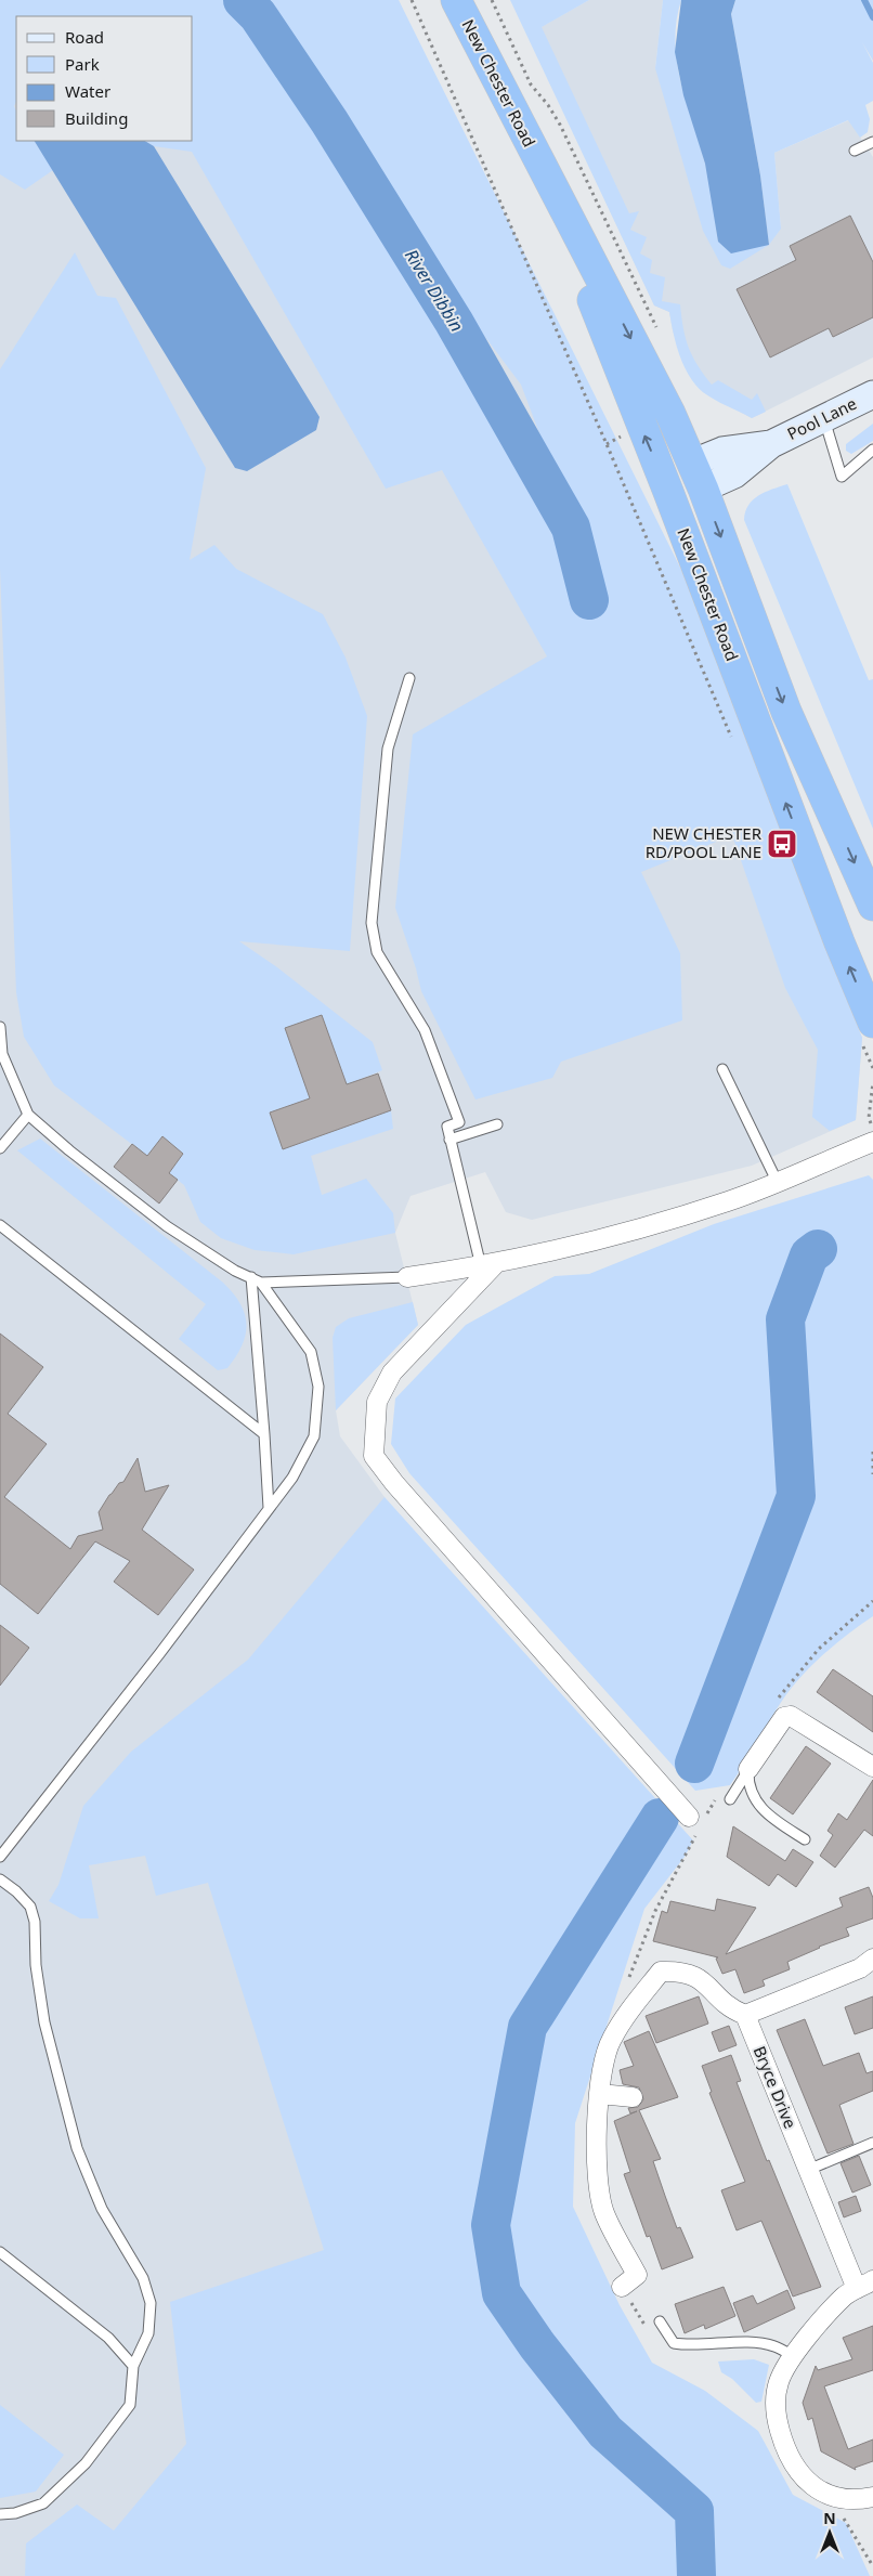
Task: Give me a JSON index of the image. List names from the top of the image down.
{
  "streets": {
    "highway": ["New Chester Road"],
    "street": ["Pool Lane", "Bryce Drive"]
  },
  "crossings": [
    ["New Chester Road", "Pool Lane"]
  ],
  "water": ["River Dibbin"],
  "places": {
    "bus stop": ["NEW CHESTER RD/POOL LANE"]
  },
  "legend": [
    "Road",
    "Park",
    "Water",
    "Building"
  ],
  "north": "top"
}
